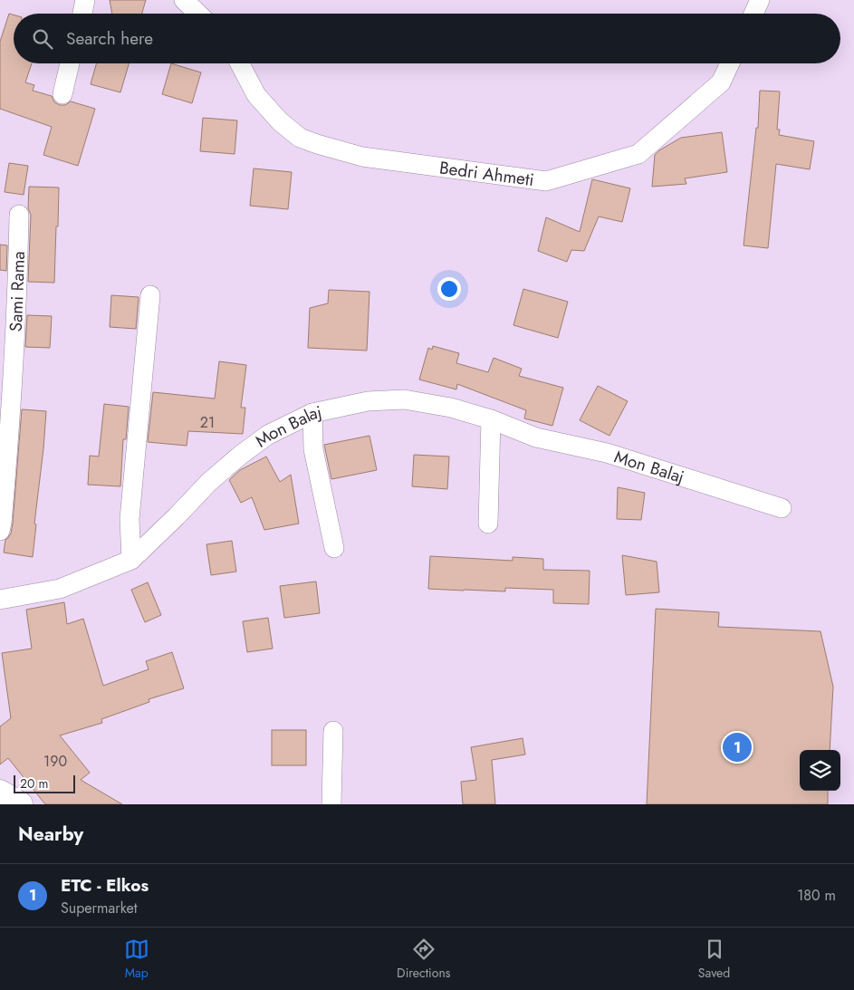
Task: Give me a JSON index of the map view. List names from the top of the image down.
{
  "streets": {
    "street": ["Bedri Ahmeti", "Sami Rama", "Mon Balaj"]
  },
  "house_numbers": ["21", "190"],
  "scale_bar": "20 m",
  "page": {
    "search": "Search here",
    "pins": "1",
    "scale": "20 m",
    "heading": "Nearby",
    "list": [
      {
        "mark": "1",
        "name": "ETC - Elkos",
        "note": "Supermarket",
        "value": "180 m"
      }
    ],
    "nav": ["Map", "Directions", "Saved"]
  }
}
